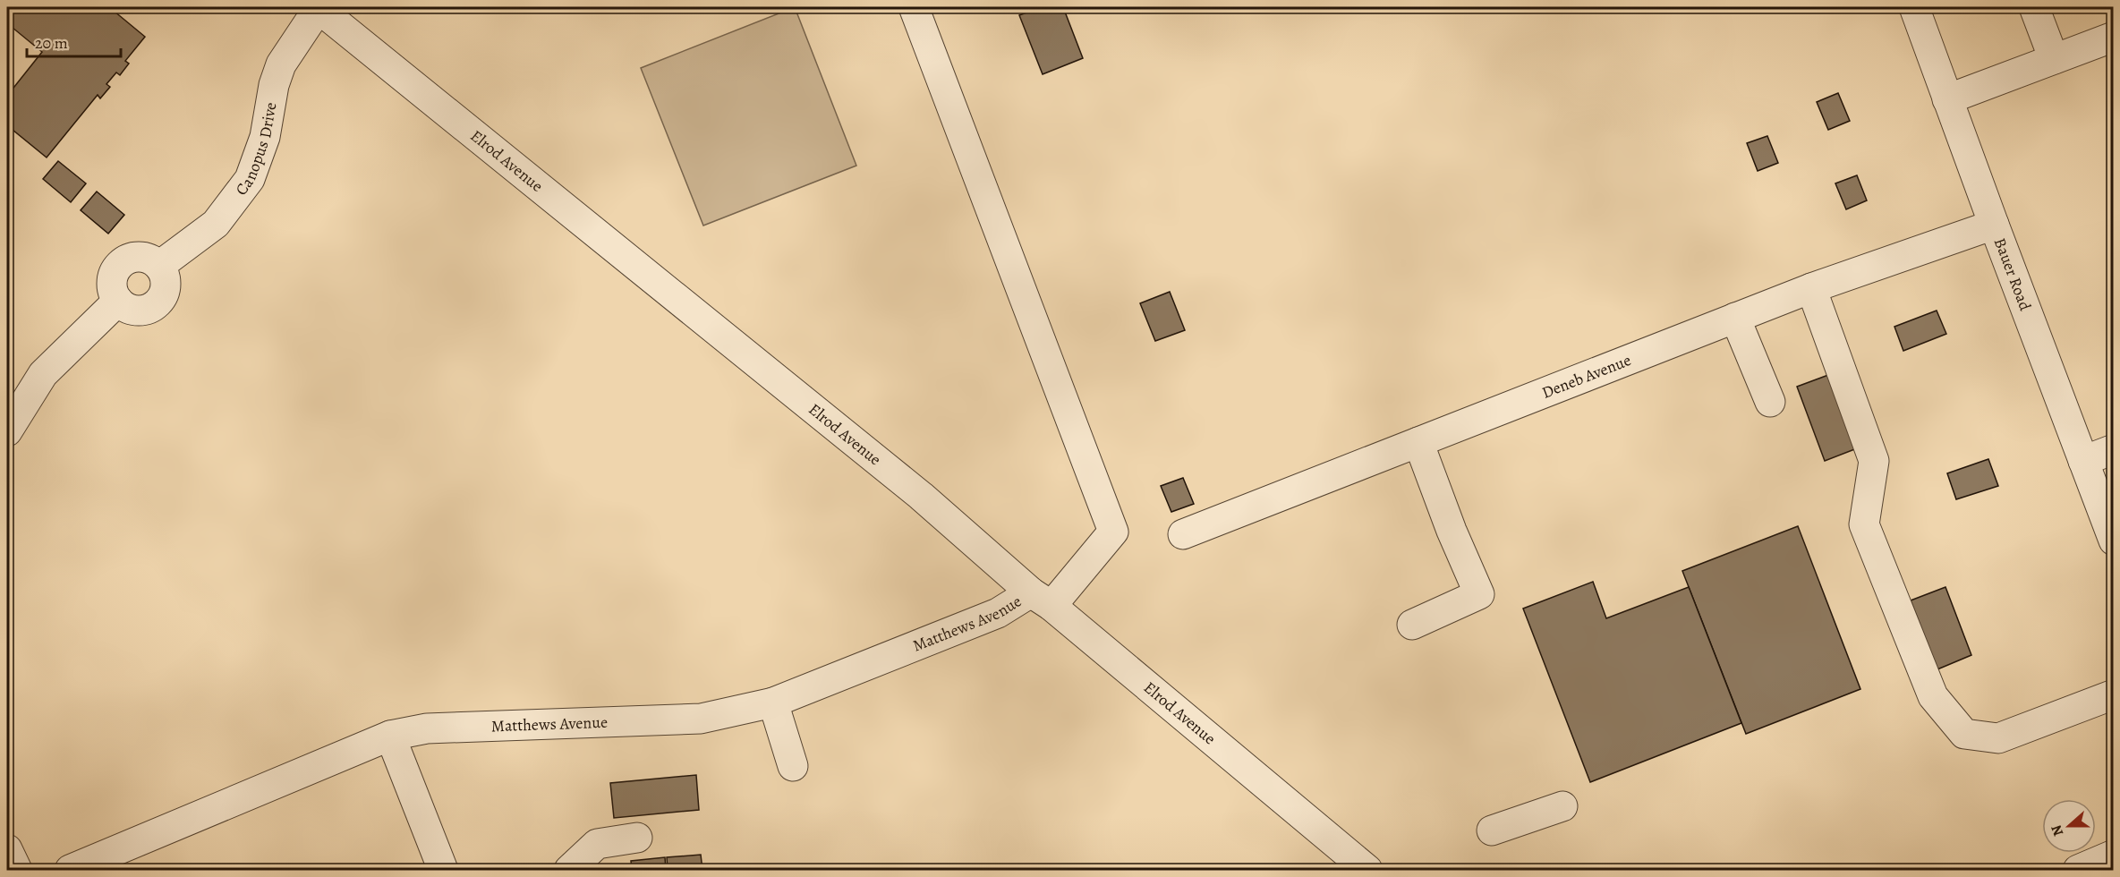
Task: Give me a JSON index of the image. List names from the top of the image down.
{
  "streets": {
    "street": [
      "Canopus Drive",
      "Elrod Avenue",
      "Bauer Road",
      "Deneb Avenue",
      "Matthews Avenue"
    ]
  },
  "crossings": [
    ["Canopus Drive", "Elrod Avenue"],
    ["Elrod Avenue", "Matthews Avenue"],
    ["Bauer Road", "Deneb Avenue"]
  ],
  "scale_bar": "20 m",
  "north": "left"
}
